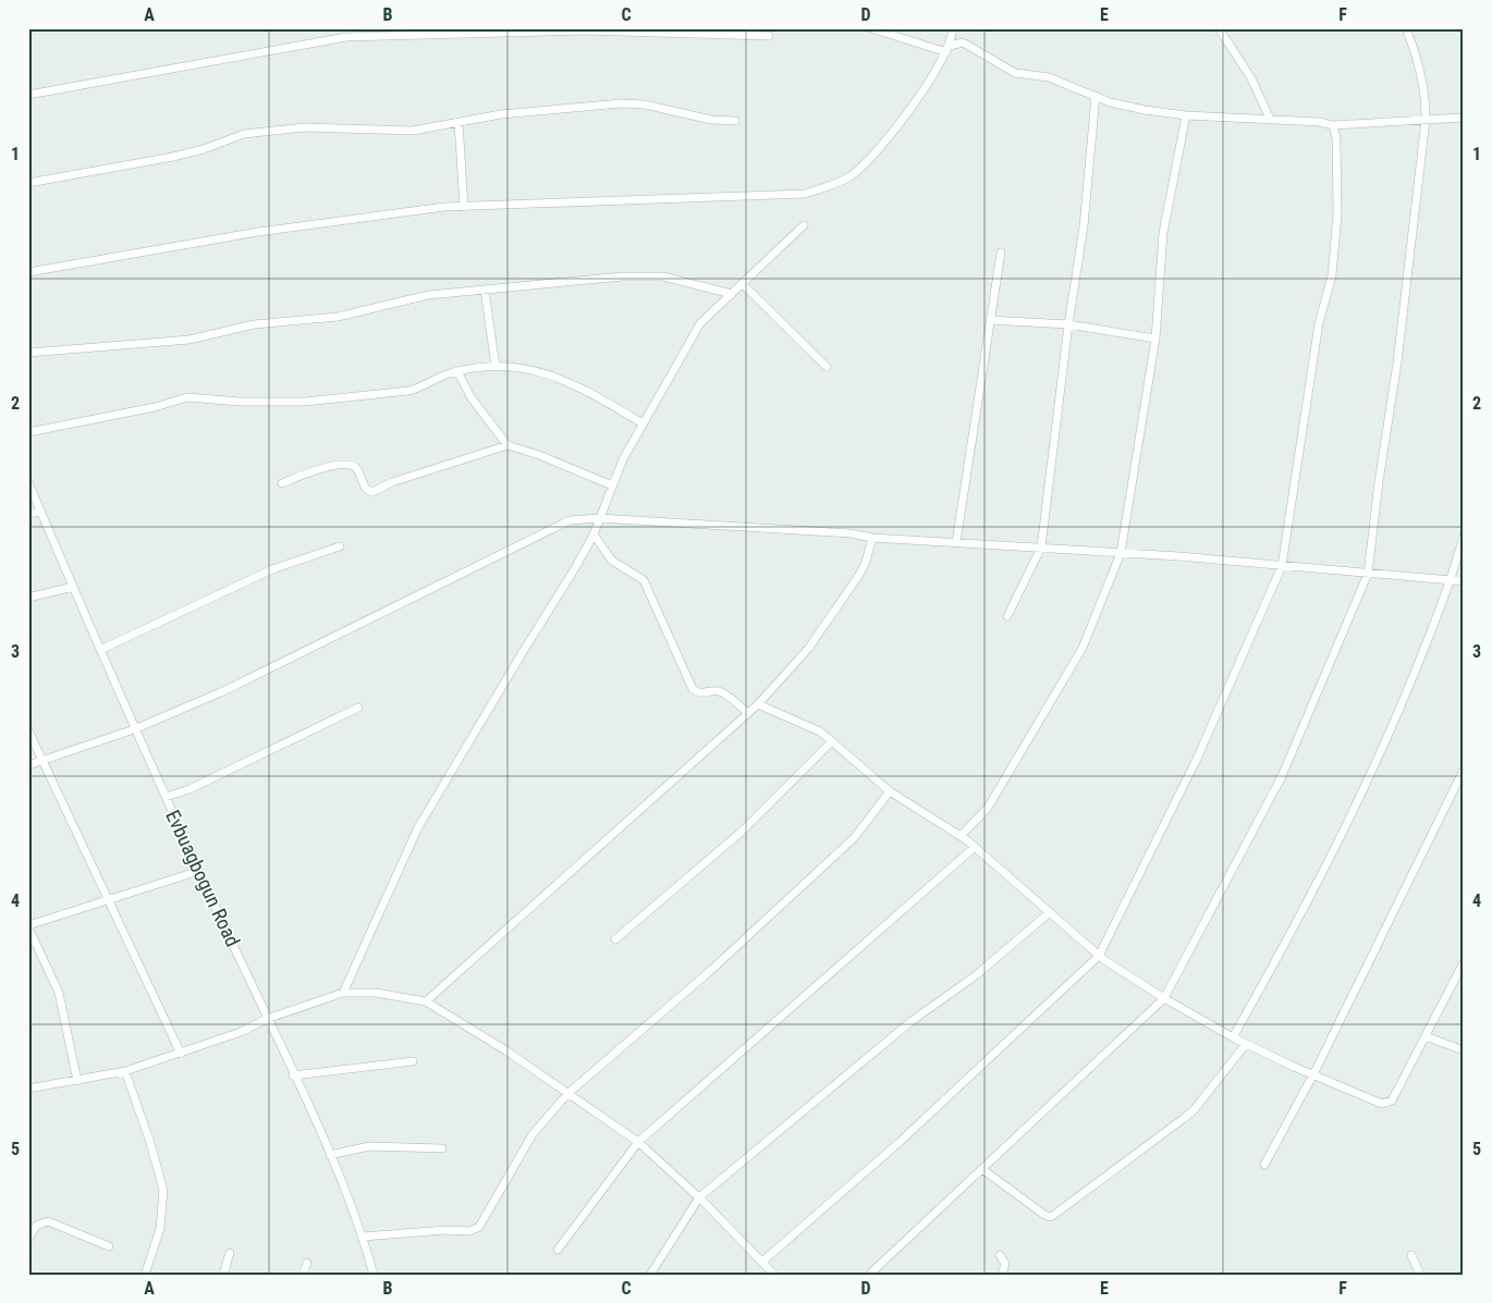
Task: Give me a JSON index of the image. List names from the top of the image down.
{
  "streets": {
    "street": ["Evbuagbogun Road"]
  },
  "grid": {
    "columns": [
      "A",
      "B",
      "C",
      "D",
      "E",
      "F"
    ],
    "rows": [
      "1",
      "2",
      "3",
      "4",
      "5"
    ]
  }
}
